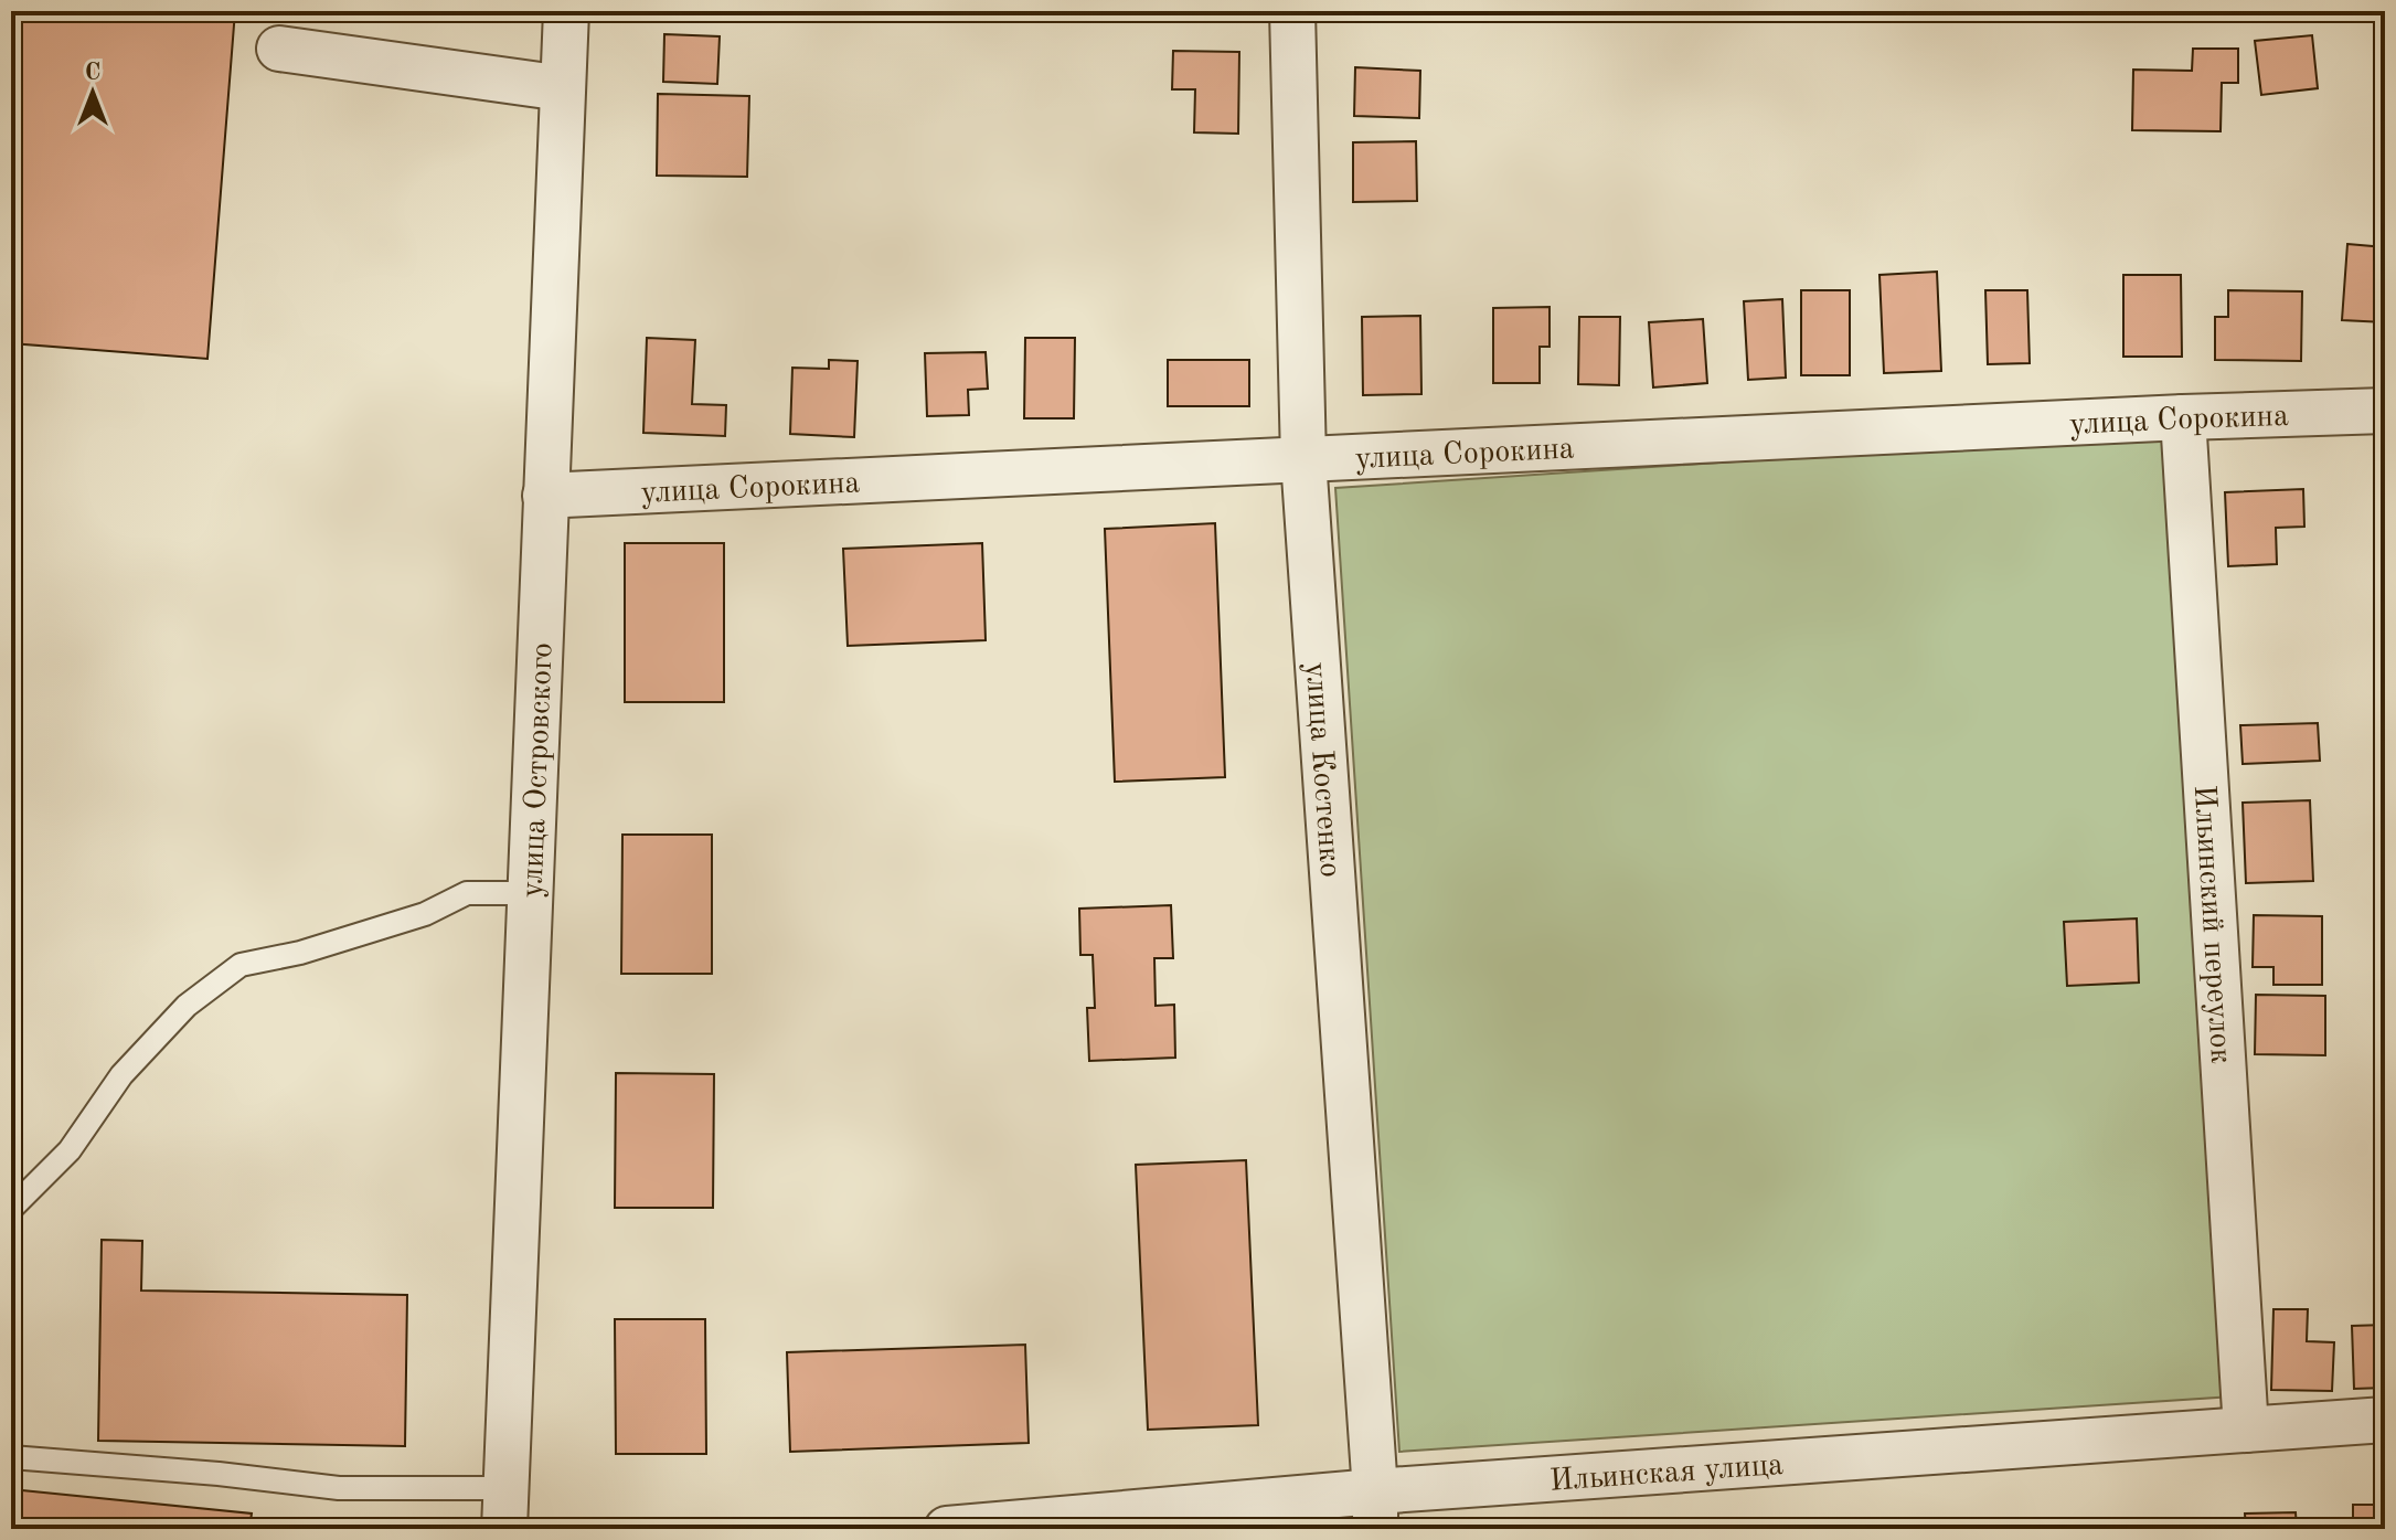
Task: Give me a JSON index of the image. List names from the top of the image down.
{
  "streets": {
    "street": [
      "улица Сорокина",
      "улица Островского",
      "улица Костенко",
      "Ильинский переулок",
      "Ильинская улица"
    ]
  },
  "crossings": [
    ["улица Сорокина", "улица Островского"],
    ["улица Сорокина", "улица Костенко"],
    ["улица Сорокина", "Ильинский переулок"],
    ["улица Костенко", "Ильинская улица"],
    ["Ильинский переулок", "Ильинская улица"]
  ],
  "north": "top"
}
